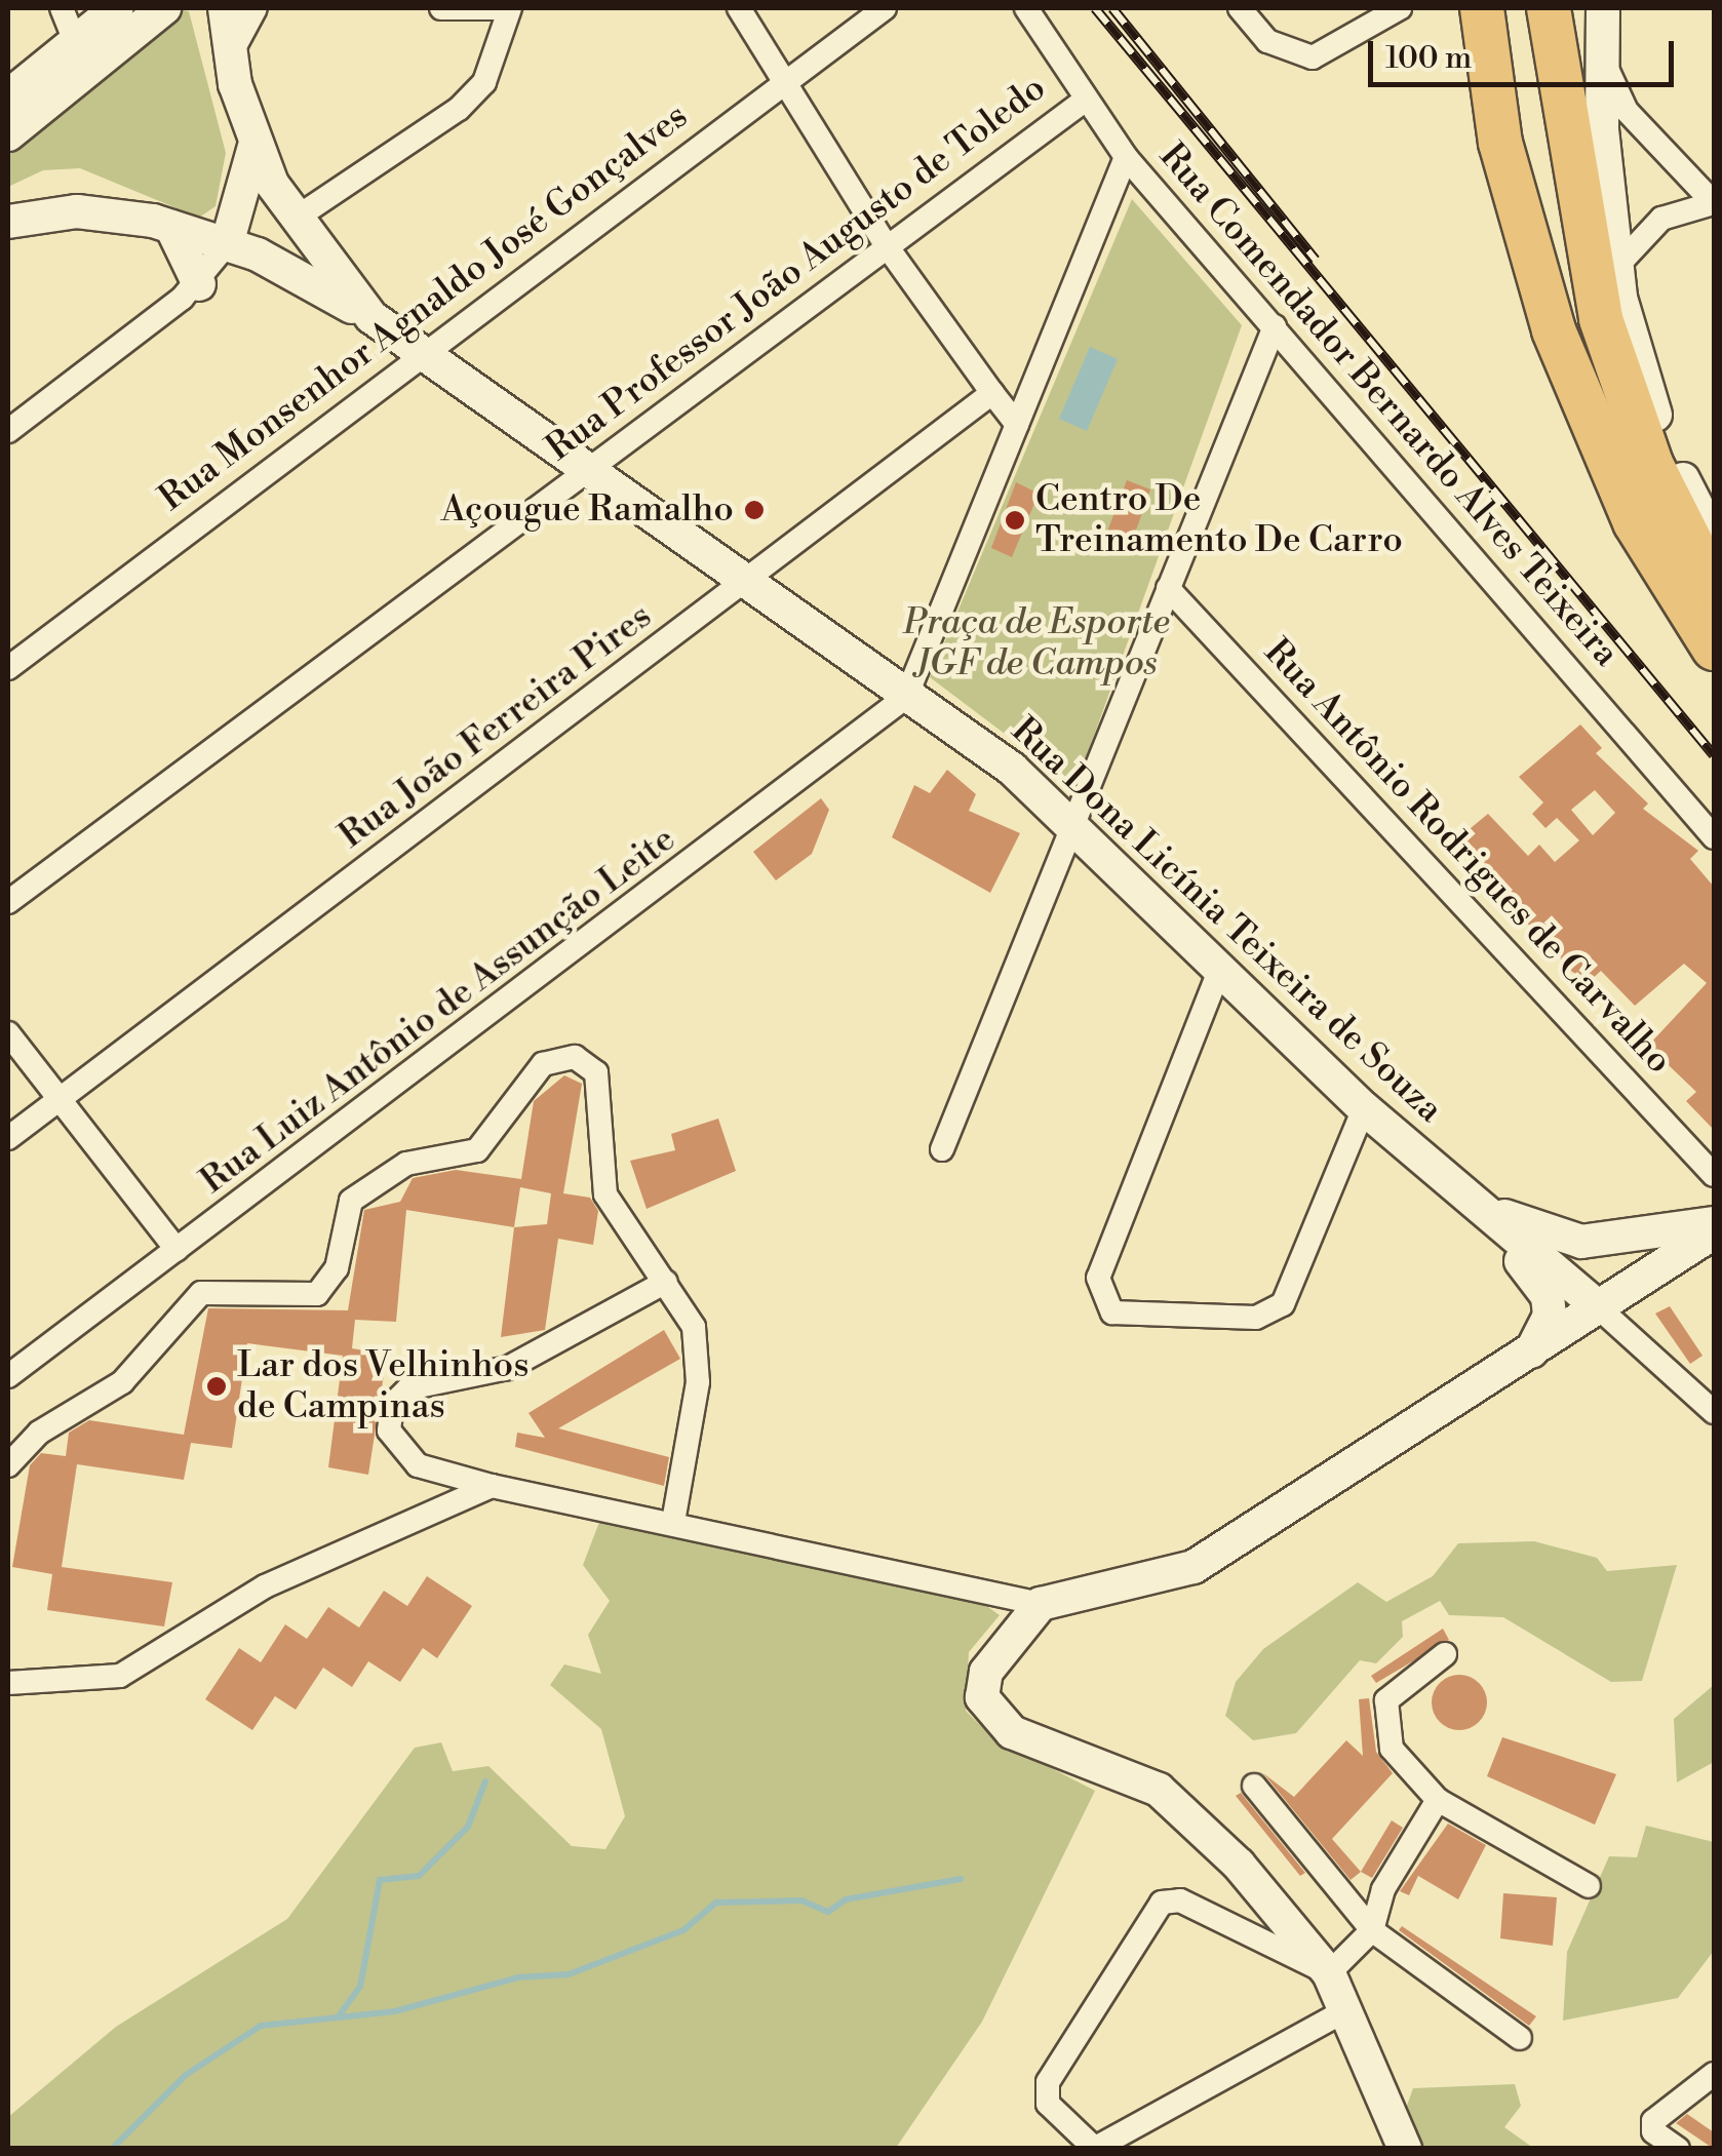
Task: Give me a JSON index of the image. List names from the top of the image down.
{
  "streets": {
    "main road": ["Rua Dona Licínia Teixeira de Souza"],
    "street": [
      "Rua Professor João Augusto de Toledo",
      "Rua Monsenhor Agnaldo José Gonçalves",
      "Rua Comendador Bernardo Alves Teixeira",
      "Rua João Ferreira Pires",
      "Rua Antônio Rodrigues de Carvalho",
      "Rua Luiz Antônio de Assunção Leite"
    ]
  },
  "crossings": [
    ["Rua Professor João Augusto de Toledo", "Rua Comendador Bernardo Alves Teixeira"],
    ["Rua Professor João Augusto de Toledo", "Rua Dona Licínia Teixeira de Souza"],
    ["Rua Monsenhor Agnaldo José Gonçalves", "Rua Dona Licínia Teixeira de Souza"],
    ["Rua João Ferreira Pires", "Rua Dona Licínia Teixeira de Souza"],
    ["Rua Dona Licínia Teixeira de Souza", "Rua Luiz Antônio de Assunção Leite"]
  ],
  "parks": ["Praça de Esporte JGF de Campos"],
  "places": ["Açougue Ramalho", "Centro De Treinamento De Carro", "Lar dos Velhinhos de Campinas"],
  "scale_bar": "100 m"
}
